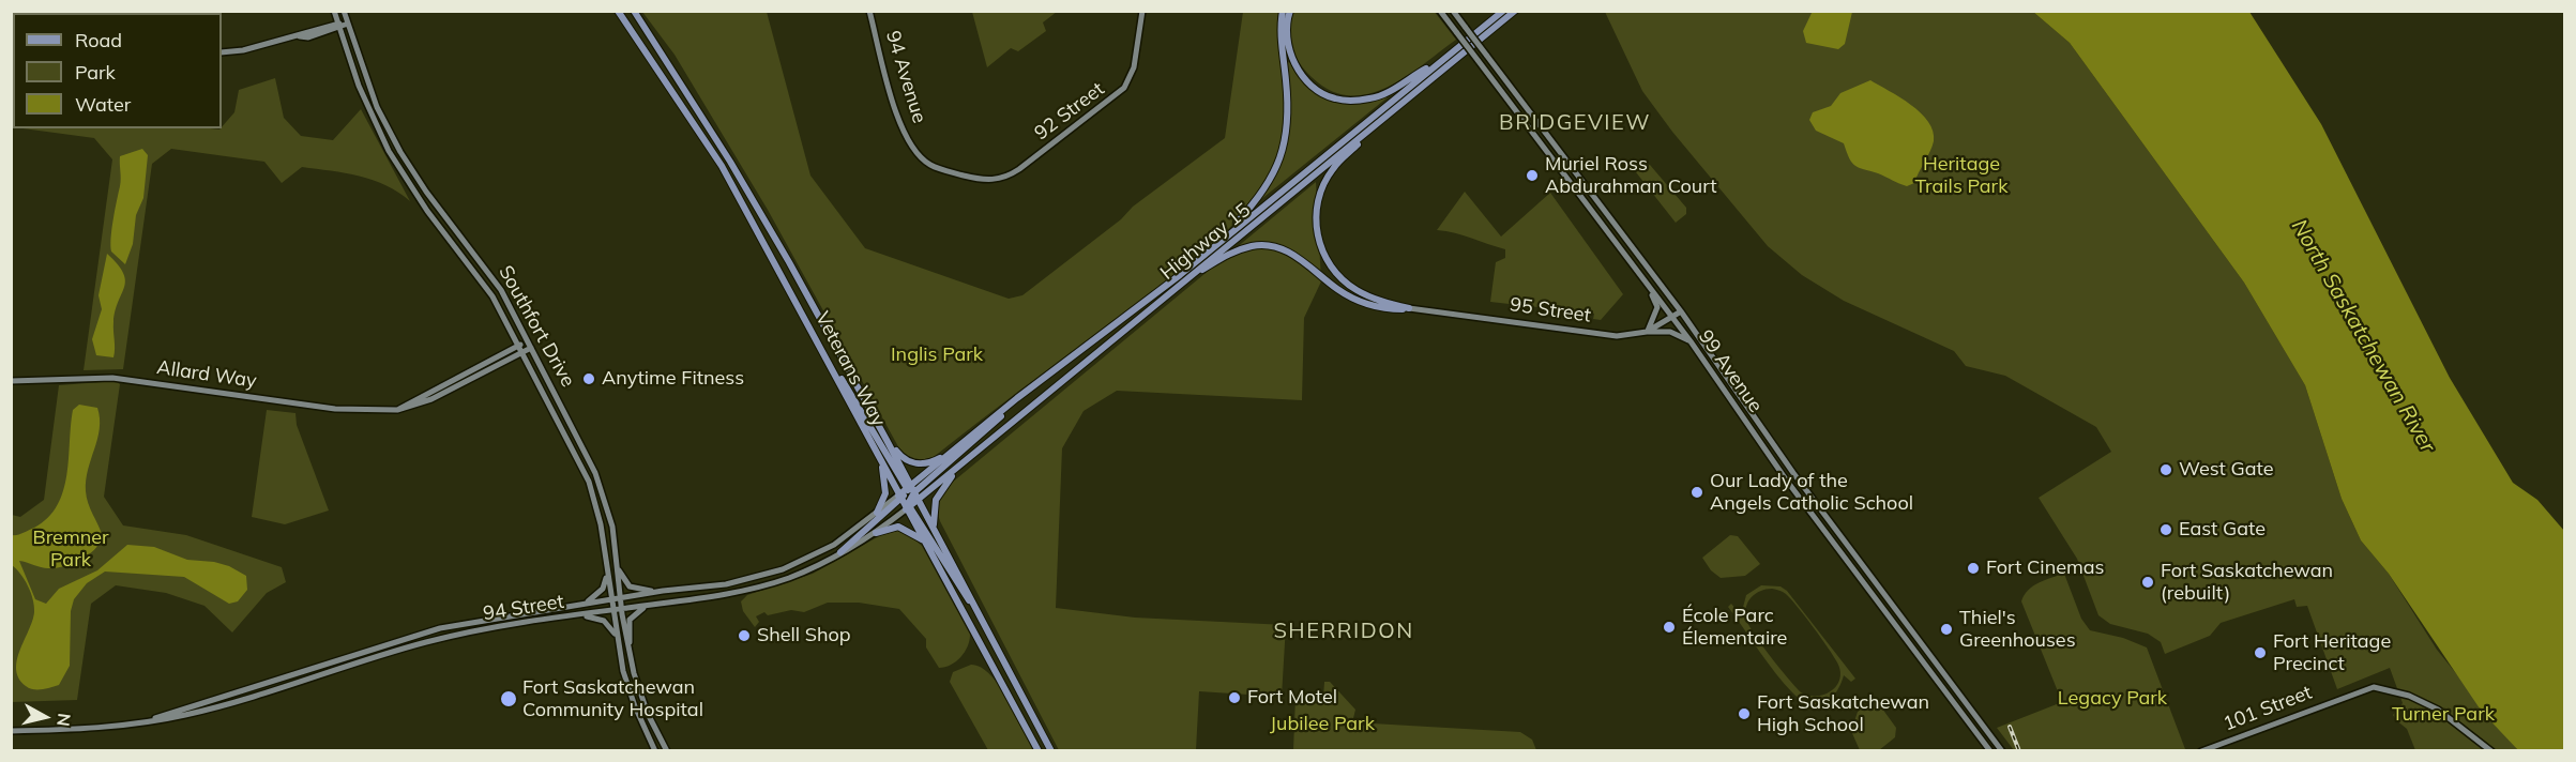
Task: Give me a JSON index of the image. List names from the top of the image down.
{
  "streets": {
    "main road": [
      "94 Avenue",
      "92 Street",
      "Highway 15",
      "95 Street",
      "Southfort Drive",
      "Veterans Way",
      "99 Avenue",
      "Allard Way",
      "94 Street",
      "101 Street"
    ]
  },
  "crossings": [
    ["94 Avenue", "92 Street"],
    ["Highway 15", "Veterans Way"],
    ["95 Street", "99 Avenue"],
    ["Southfort Drive", "Allard Way"],
    ["Southfort Drive", "94 Street"],
    ["Veterans Way", "94 Street"]
  ],
  "districts": ["BRIDGEVIEW", "SHERRIDON"],
  "water": ["North Saskatchewan River"],
  "parks": [
    "Heritage Trails Park",
    "Inglis Park",
    "Bremner Park",
    "Legacy Park",
    "Turner Park",
    "Jubilee Park"
  ],
  "places": [
    "Muriel Ross Abdurahman Court",
    "Anytime Fitness",
    "West Gate",
    "Our Lady of the Angels Catholic School",
    "East Gate",
    "Fort Cinemas",
    "Fort Saskatchewan (rebuilt)",
    "École Parc Élementaire",
    "Thiel's Greenhouses",
    "Shell Shop",
    "Fort Heritage Precinct",
    "Fort Motel",
    "Fort Saskatchewan Community Hospital",
    "Fort Saskatchewan High School"
  ],
  "legend": ["Road", "Park", "Water"],
  "north": "right"
}
